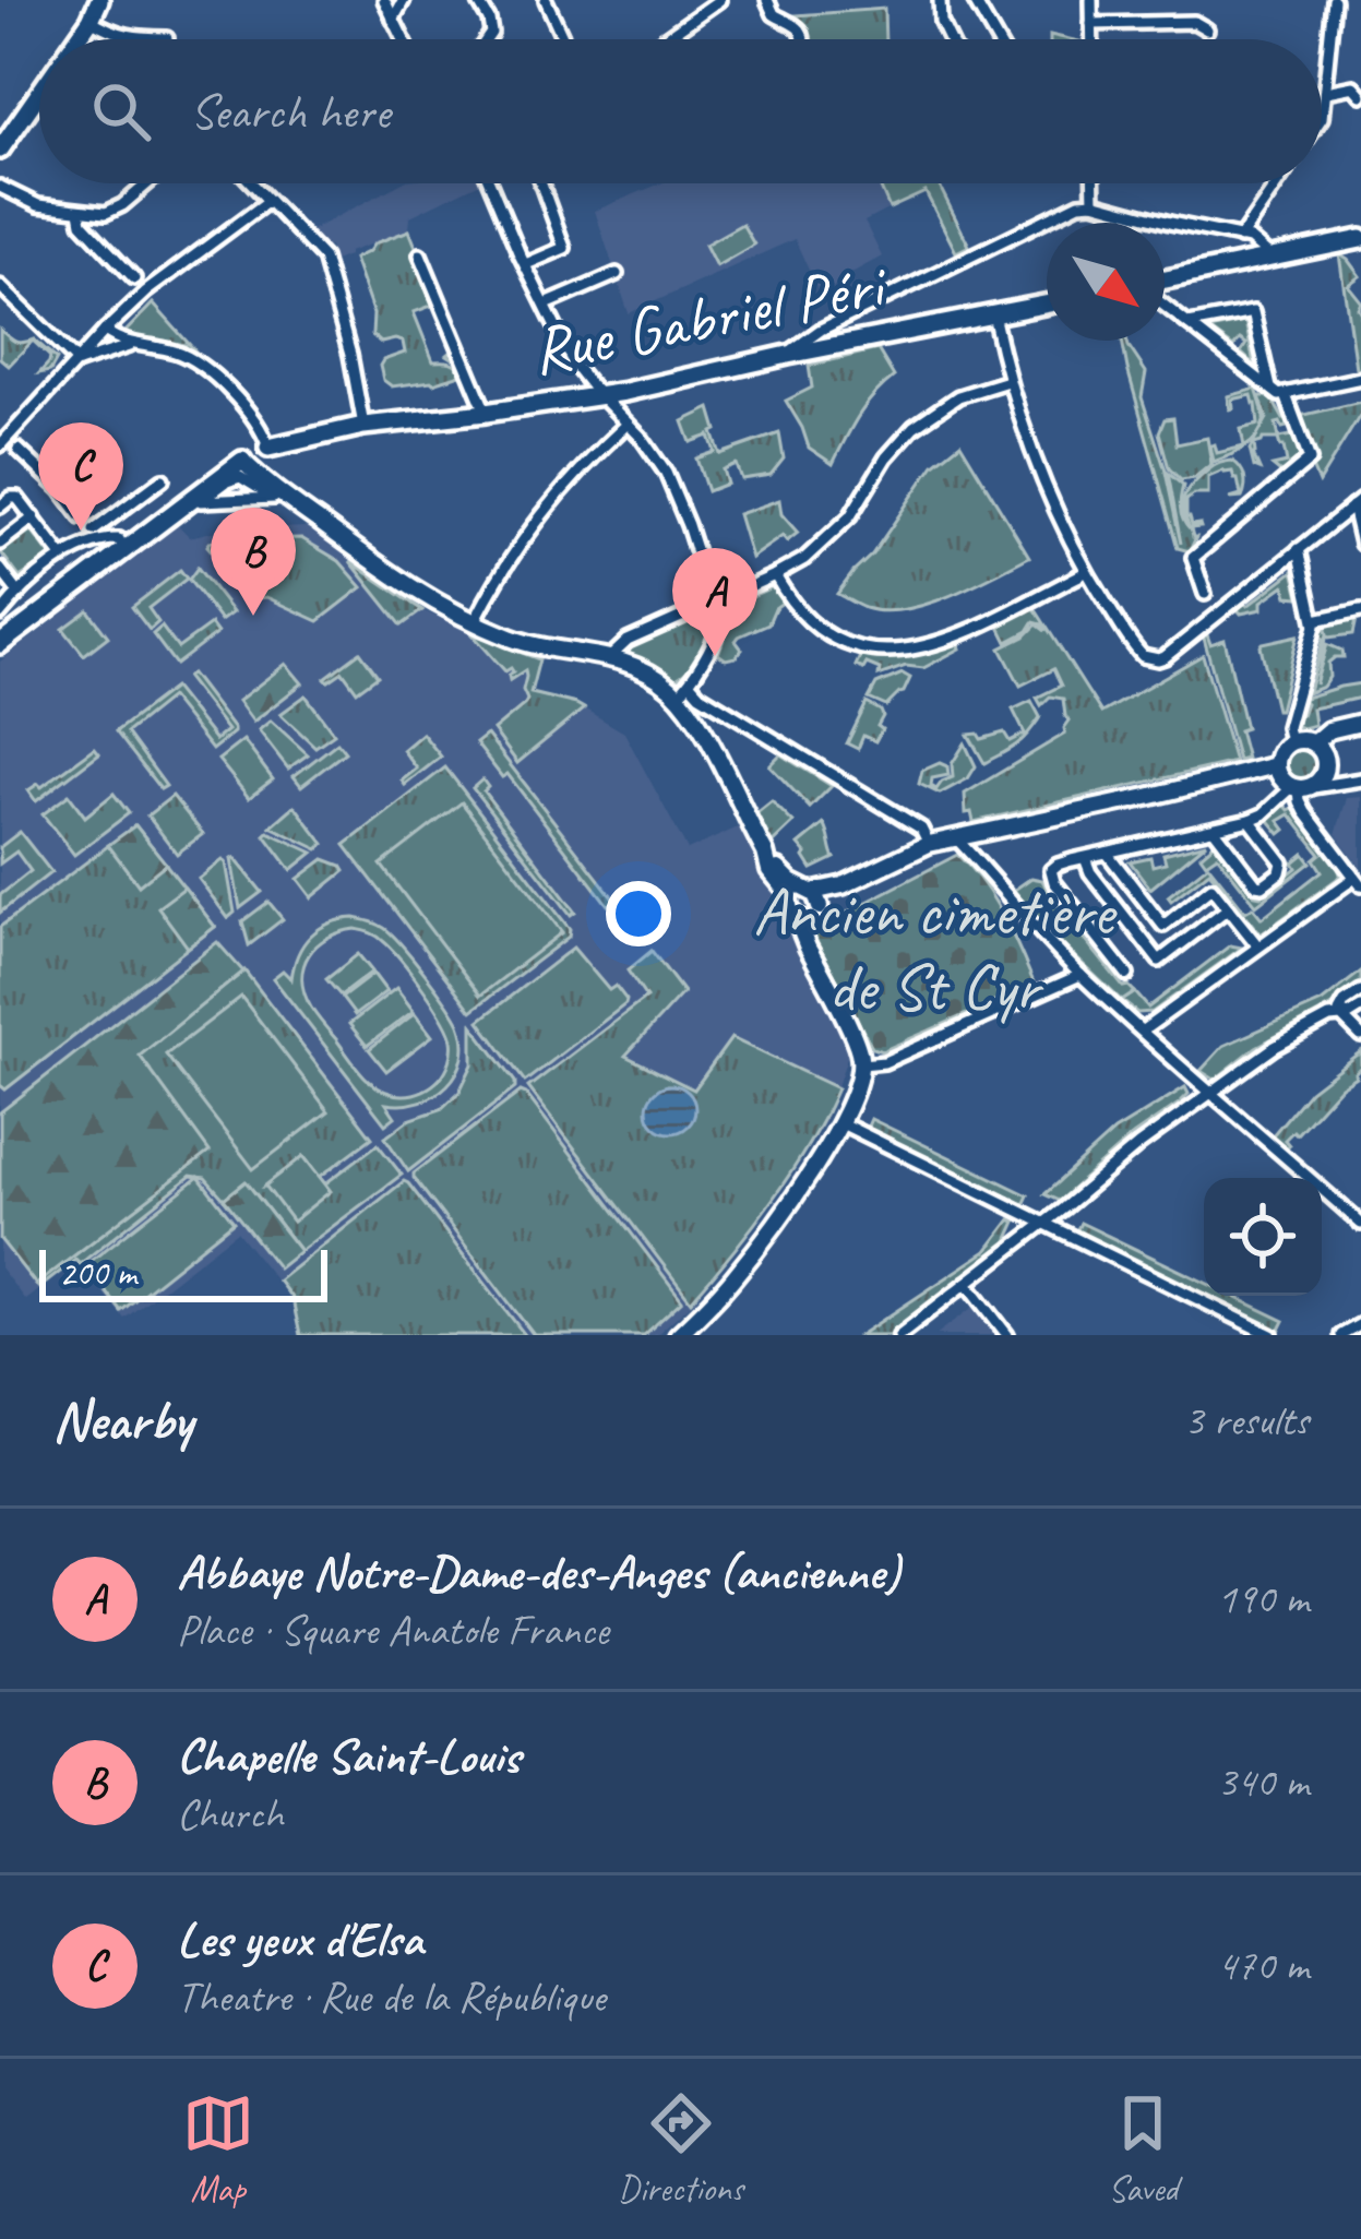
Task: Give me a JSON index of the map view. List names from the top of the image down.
{
  "streets": {
    "main road": ["Rue Gabriel Péri"]
  },
  "parks": ["Ancien cimetière de St Cyr"],
  "scale_bar": "200 m",
  "north": "bottom right",
  "page": {
    "search": "Search here",
    "pins": ["C", "B", "A"],
    "scale": "200 m",
    "heading": ["Nearby", "3 results"],
    "list": [
      {
        "mark": "A",
        "name": "Abbaye Notre-Dame-des-Anges (ancienne)",
        "note": "Place · Square Anatole France",
        "value": "190 m"
      },
      {
        "mark": "B",
        "name": "Chapelle Saint-Louis",
        "note": "Church",
        "value": "340 m"
      },
      {
        "mark": "C",
        "name": "Les yeux d'Elsa",
        "note": "Theatre · Rue de la République",
        "value": "470 m"
      }
    ],
    "nav": ["Map", "Directions", "Saved"]
  }
}
